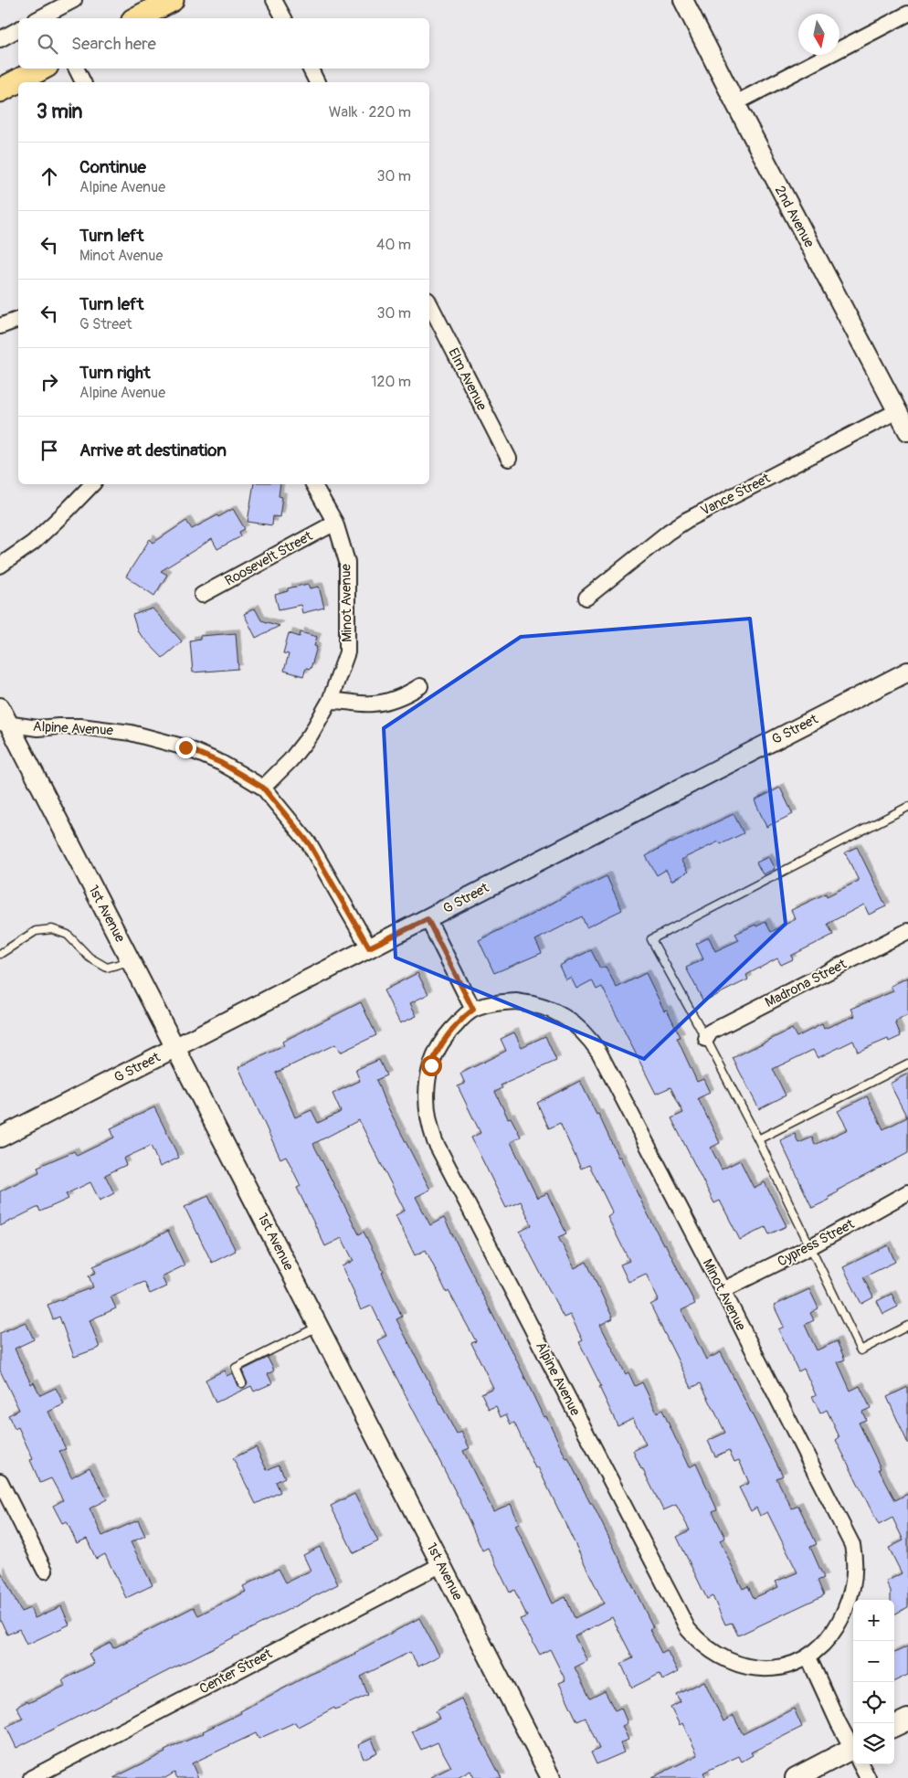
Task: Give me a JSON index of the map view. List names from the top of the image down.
{
  "streets": {
    "street": [
      "2nd Avenue",
      "Elm Avenue",
      "Vance Street",
      "Roosevelt Street",
      "Minot Avenue",
      "Alpine Avenue",
      "G Street",
      "1st Avenue",
      "Madrona Street",
      "Cypress Street",
      "Center Street"
    ]
  },
  "crossings": [
    ["2nd Avenue", "Vance Street"],
    ["Roosevelt Street", "Minot Avenue"],
    ["Minot Avenue", "Alpine Avenue"],
    ["Minot Avenue", "Cypress Street"],
    ["Alpine Avenue", "G Street"],
    ["Alpine Avenue", "1st Avenue"],
    ["G Street", "1st Avenue"],
    ["1st Avenue", "Center Street"]
  ],
  "north": "bottom",
  "page": {
    "search": "Search here",
    "heading": ["3 min", "Walk · 220 m"],
    "list": [
      ["Continue", "Alpine Avenue", "30 m"],
      ["Turn left", "Minot Avenue", "40 m"],
      ["Turn left", "G Street", "30 m"],
      ["Turn right", "Alpine Avenue", "120 m"],
      "Arrive at destination"
    ],
    "map_buttons": ["+", "−"]
  }
}
